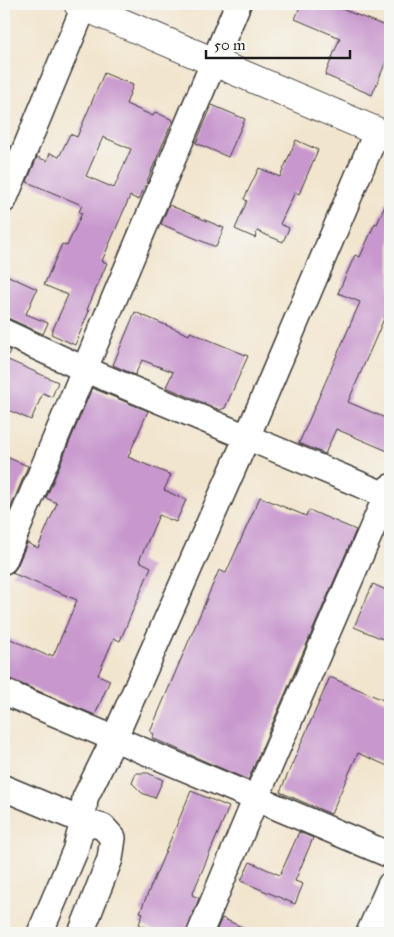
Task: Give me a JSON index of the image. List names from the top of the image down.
{
  "scale_bar": "50 m"
}
